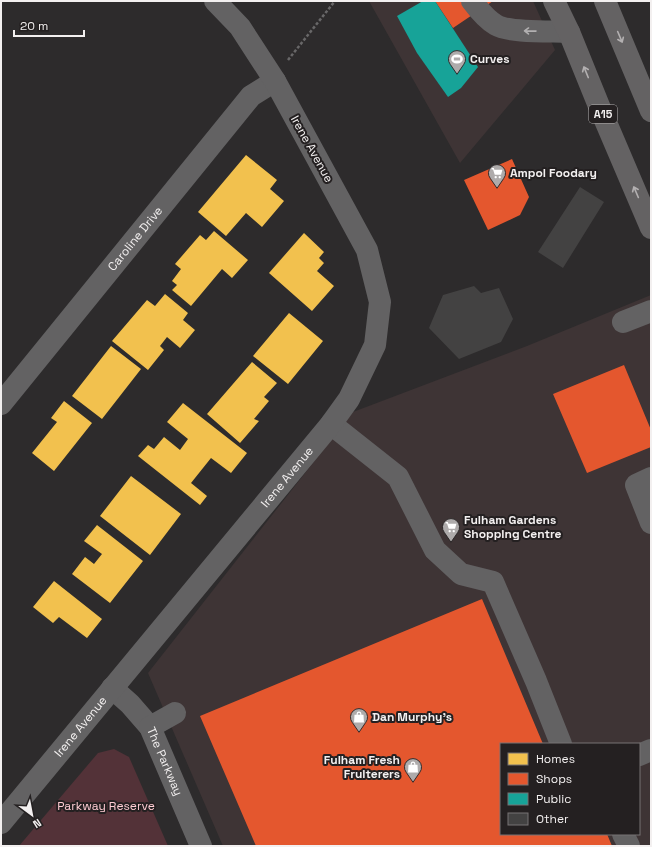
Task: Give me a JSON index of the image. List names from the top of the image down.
{
  "streets": {
    "main road": ["A15"],
    "street": ["Irene Avenue", "Caroline Drive", "The Parkway"]
  },
  "crossings": [
    ["Irene Avenue", "Caroline Drive"],
    ["Irene Avenue", "The Parkway"]
  ],
  "parks": ["Parkway Reserve"],
  "places": {
    "sports": ["Curves"],
    "supermarket": ["Ampol Foodary", "Fulham Gardens Shopping Centre"],
    "shop": ["Dan Murphy's", "Fulham Fresh Fruiterers"]
  },
  "legend": [
    "Homes",
    "Shops",
    "Public",
    "Other"
  ],
  "scale_bar": "20 m",
  "north": "bottom right"
}
